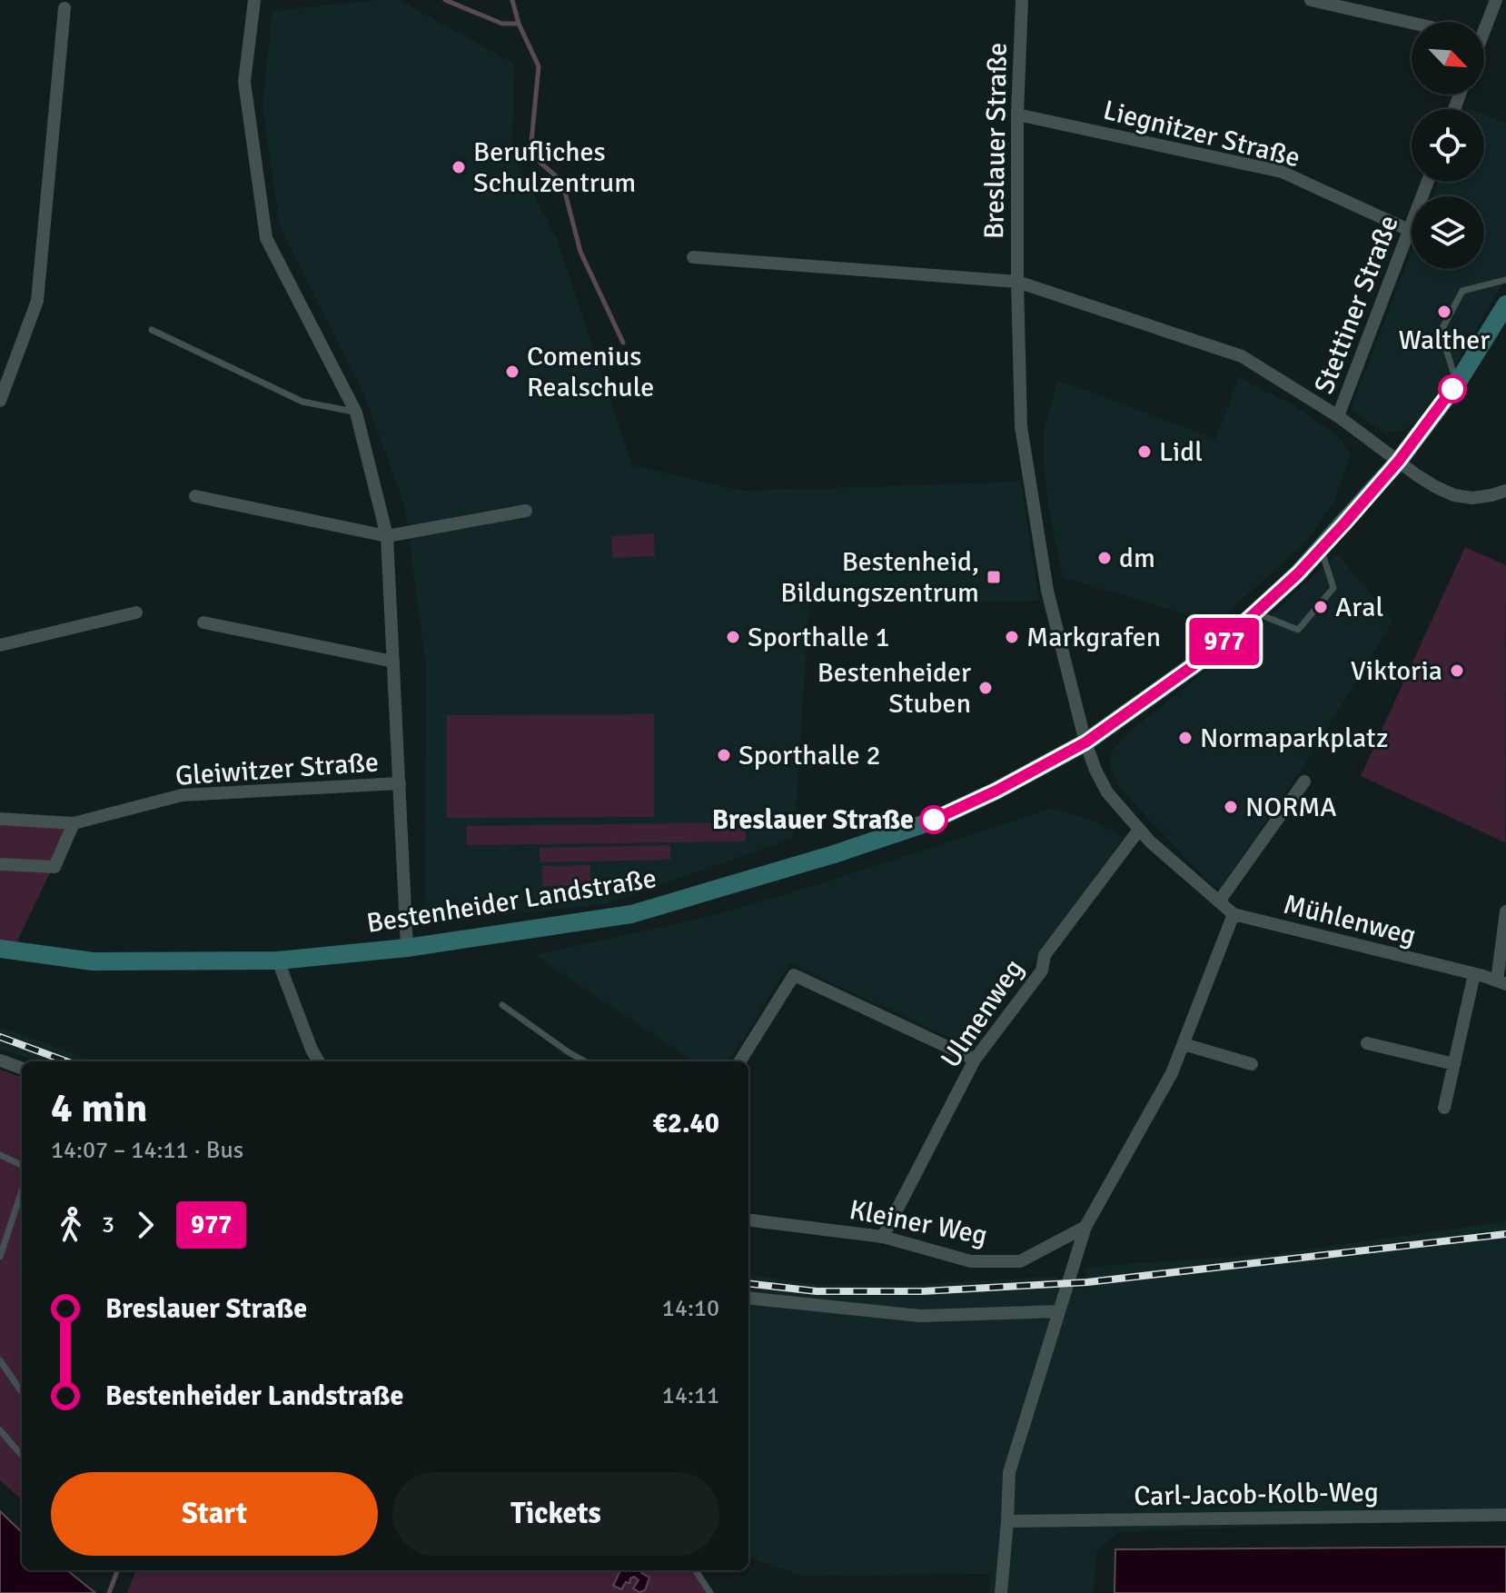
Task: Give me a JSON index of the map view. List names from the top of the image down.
{
  "streets": {
    "main road": ["Bestenheider Landstraße"],
    "street": [
      "Liegnitzer Straße",
      "Breslauer Straße",
      "Stettiner Straße",
      "Gleiwitzer Straße",
      "Mühlenweg",
      "Ulmenweg",
      "Kleiner Weg",
      "Carl-Jacob-Kolb-Weg"
    ]
  },
  "crossings": [
    ["Liegnitzer Straße", "Breslauer Straße"],
    ["Liegnitzer Straße", "Stettiner Straße"],
    ["Breslauer Straße", "Bestenheider Landstraße"],
    ["Breslauer Straße", "Mühlenweg"],
    ["Bestenheider Landstraße", "Mühlenweg"],
    ["Mühlenweg", "Ulmenweg"],
    ["Ulmenweg", "Kleiner Weg"]
  ],
  "places": {
    "other": [
      "Berufliches Schulzentrum",
      "Walther",
      "Comenius Realschule",
      "Lidl",
      "dm",
      "Aral",
      "Sporthalle 1",
      "Markgrafen",
      "Viktoria",
      "Bestenheider Stuben",
      "Normaparkplatz",
      "Sporthalle 2",
      "NORMA",
      "Breslauer Straße"
    ],
    "transit": ["Bestenheid, Bildungszentrum"]
  },
  "lines": ["bus line 977"],
  "north": "bottom right",
  "page": {
    "on_map": "977",
    "heading": ["4 min", "14:07 – 14:11 · Bus", "€2.40"],
    "legs": ["3", "977"],
    "list": [
      {
        "name": "Breslauer Straße",
        "value": "14:10"
      },
      {
        "name": "Bestenheider Landstraße",
        "value": "14:11"
      }
    ],
    "buttons": ["Start", "Tickets"]
  }
}
